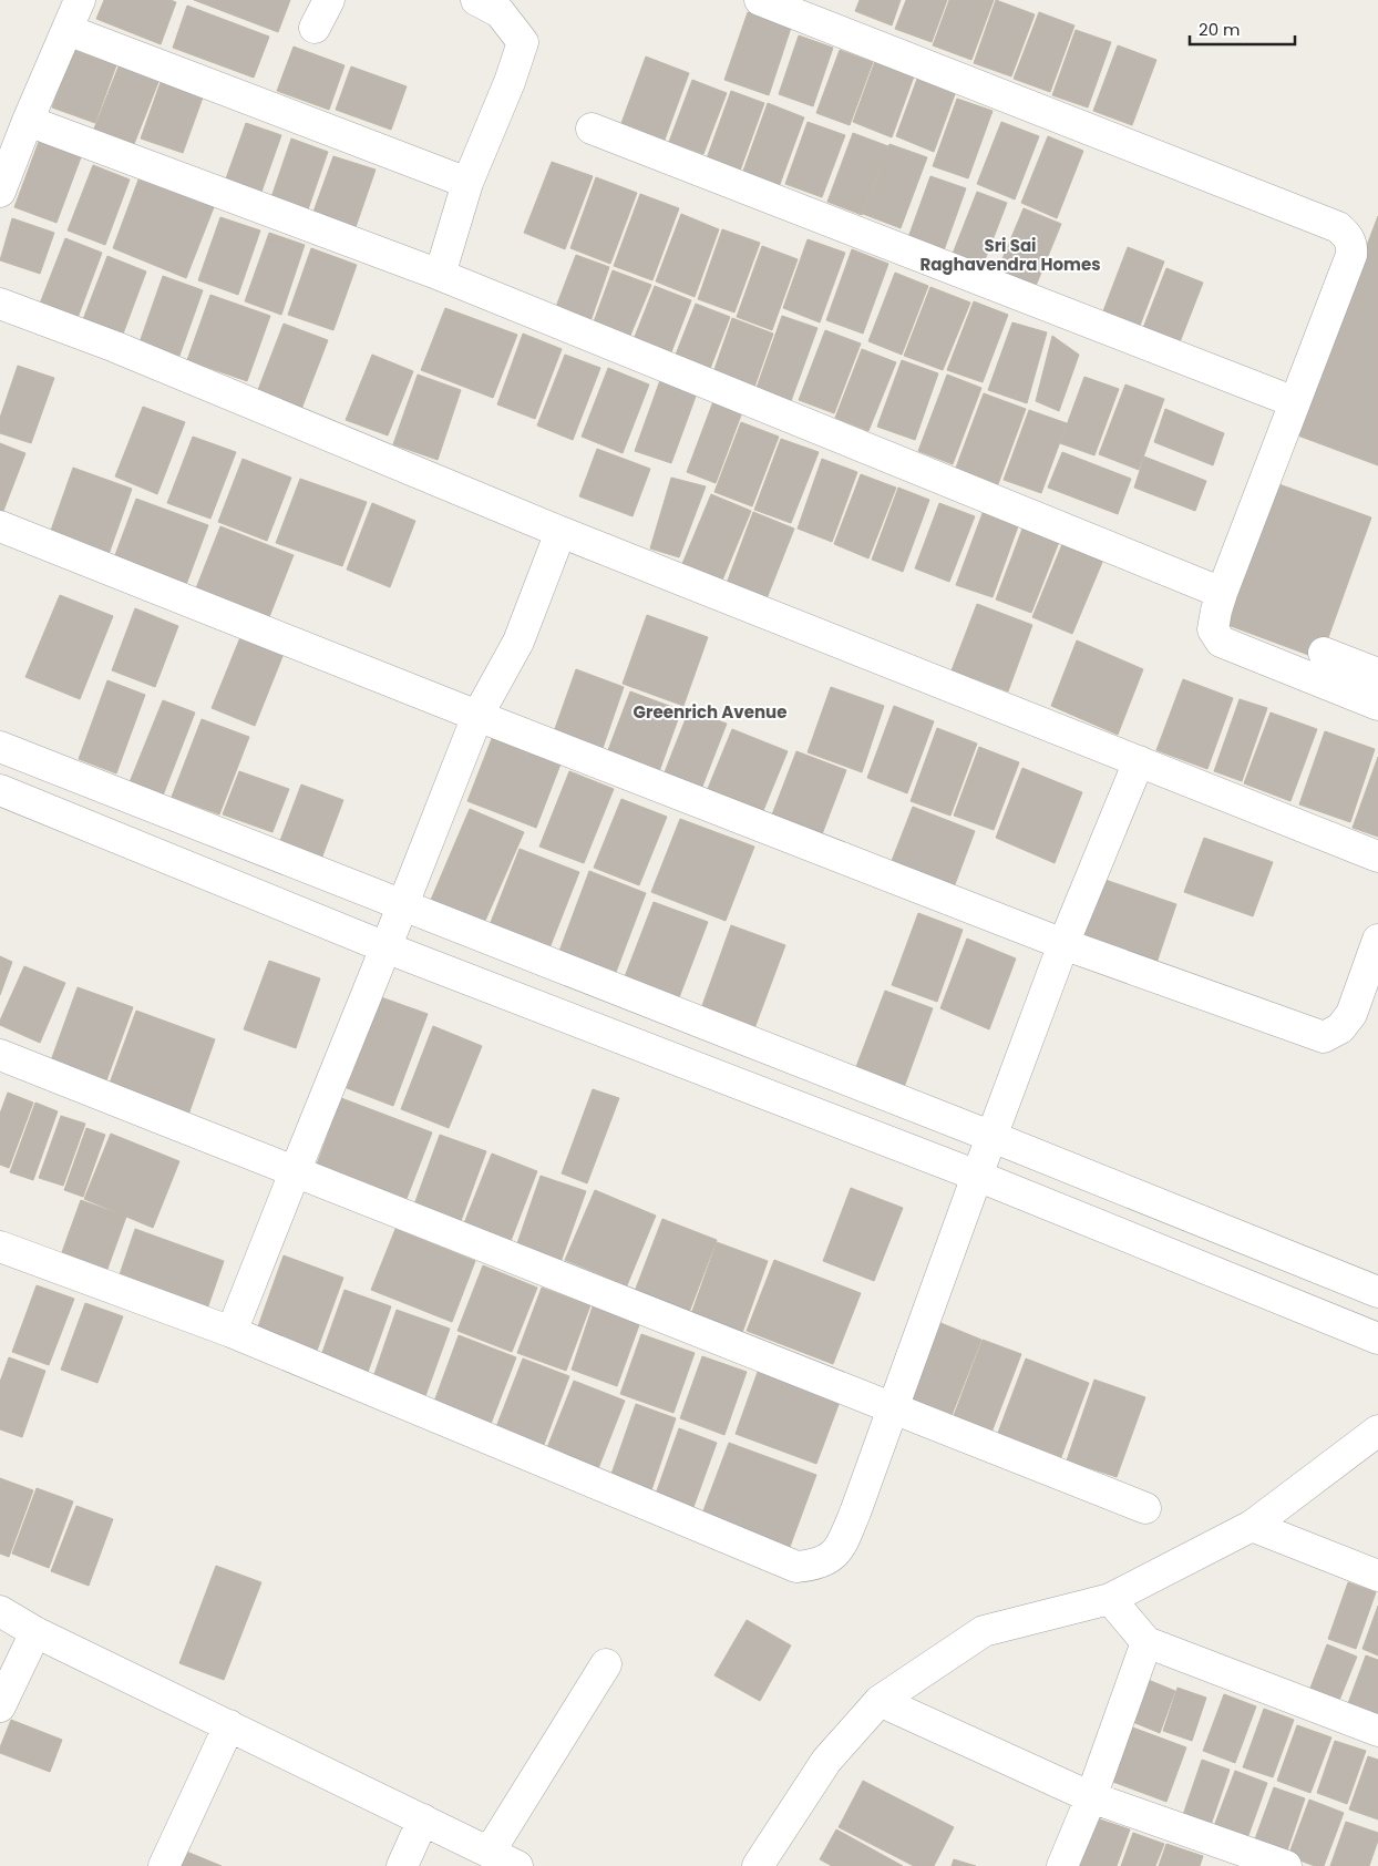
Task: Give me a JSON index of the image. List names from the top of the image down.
{
  "districts": ["Sri Sai Raghavendra Homes", "Greenrich Avenue"],
  "scale_bar": "20 m"
}
